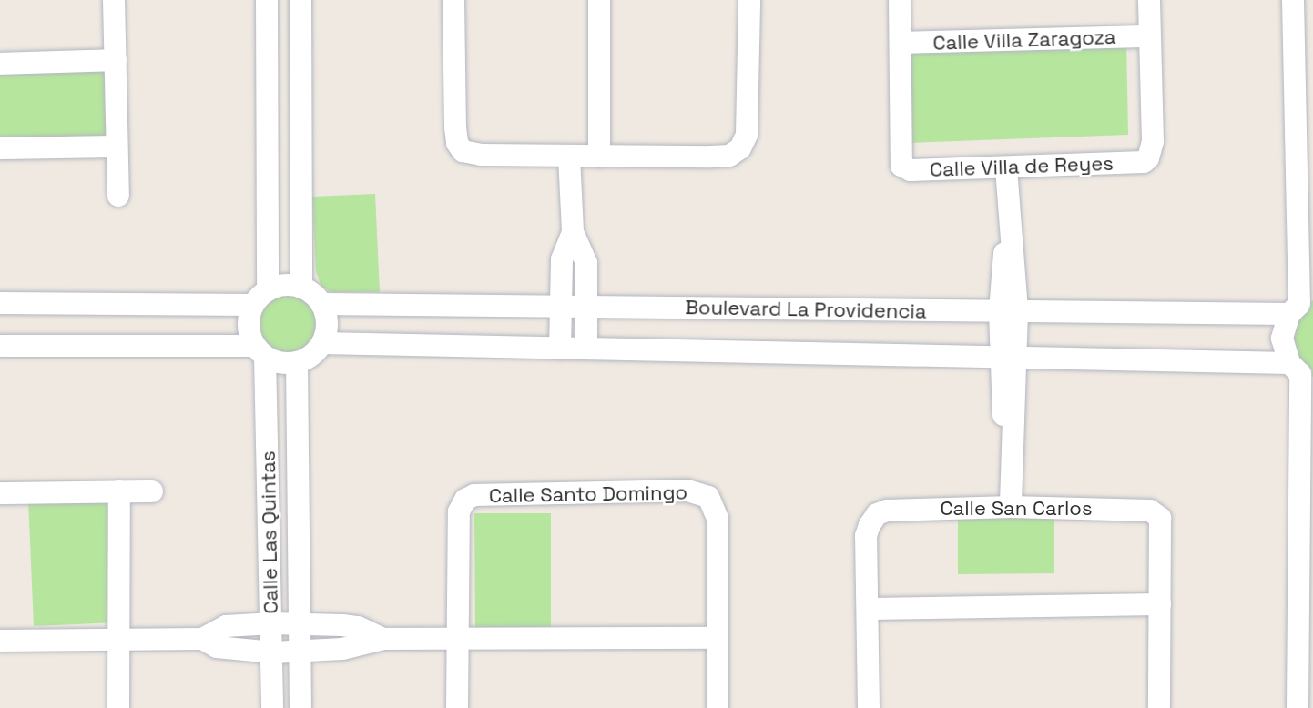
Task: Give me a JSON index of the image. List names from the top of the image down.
{
  "streets": {
    "street": [
      "Calle Villa Zaragoza",
      "Calle Villa de Reyes",
      "Boulevard La Providencia",
      "Calle Santo Domingo",
      "Calle San Carlos",
      "Calle Las Quintas"
    ]
  },
  "crossings": [
    ["Calle Villa Zaragoza", "Calle Villa de Reyes"],
    ["Boulevard La Providencia", "Calle Las Quintas"]
  ]
}
